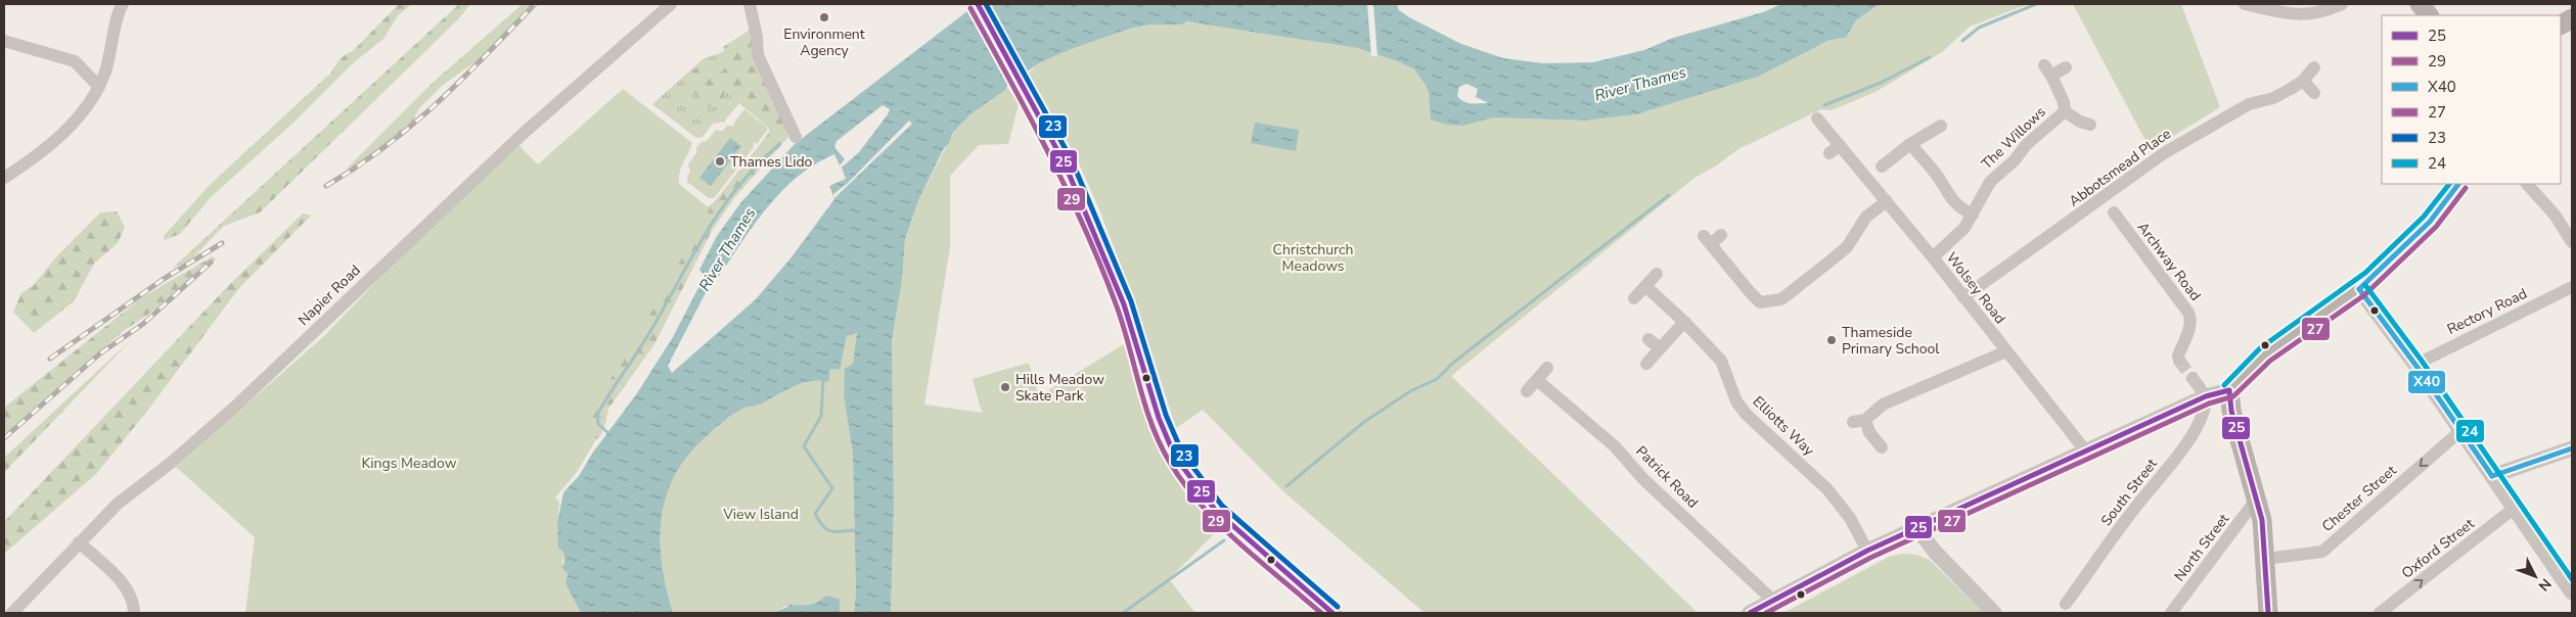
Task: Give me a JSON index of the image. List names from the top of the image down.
{
  "streets": {
    "street": [
      "The Willows",
      "Abbotsmead Place",
      "Archway Road",
      "Wolsey Road",
      "Napier Road",
      "Rectory Road",
      "Elliotts Way",
      "Patrick Road",
      "South Street",
      "Chester Street",
      "North Street",
      "Oxford Street"
    ]
  },
  "crossings": [
    ["The Willows", "Wolsey Road"],
    ["Abbotsmead Place", "Wolsey Road"]
  ],
  "one_way": ["Chester Street", "Oxford Street"],
  "water": ["River Thames"],
  "parks": ["Christchurch Meadows", "Kings Meadow", "View Island"],
  "places": [
    "Environment Agency",
    "Thames Lido",
    "Thameside Primary School",
    "Hills Meadow Skate Park"
  ],
  "lines": [
    "transit line 25",
    "transit line 23",
    "transit line 29",
    "transit line X40",
    "transit line 24",
    "transit line 27"
  ],
  "legend": [
    "25",
    "29",
    "X40",
    "27",
    "23",
    "24"
  ],
  "north": "bottom right"
}
